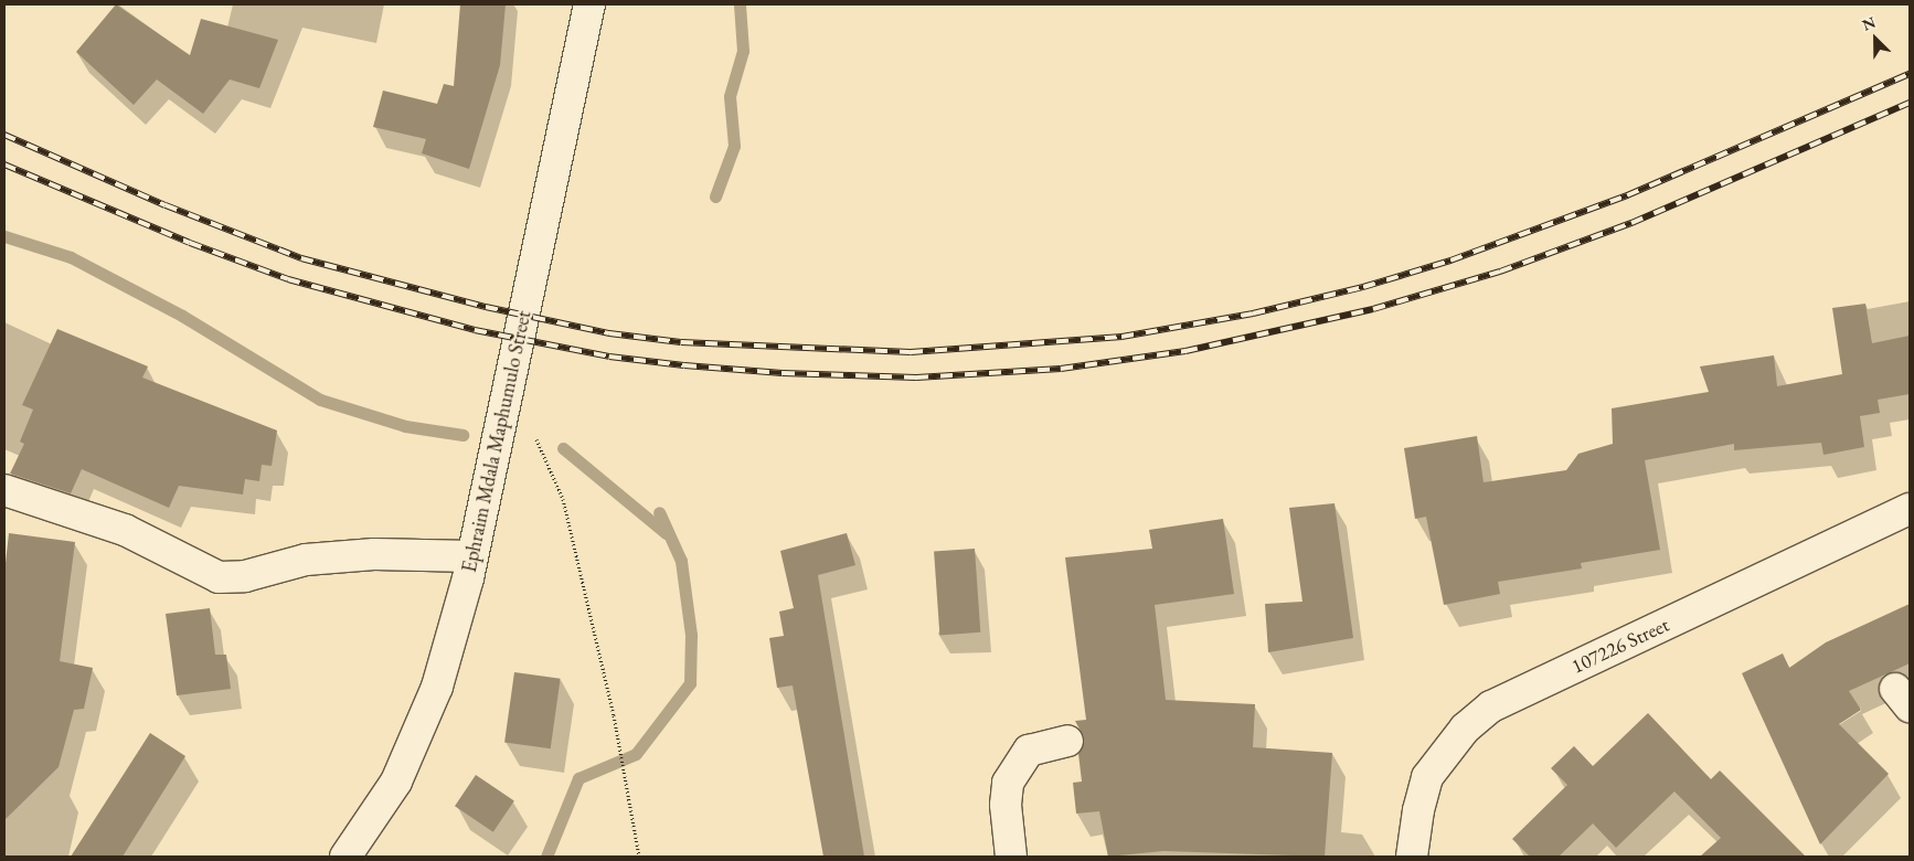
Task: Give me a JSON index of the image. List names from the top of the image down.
{
  "streets": {
    "street": ["Ephraim Mdala Maphumulo Street", "107226 Street"]
  },
  "north": "top left"
}
